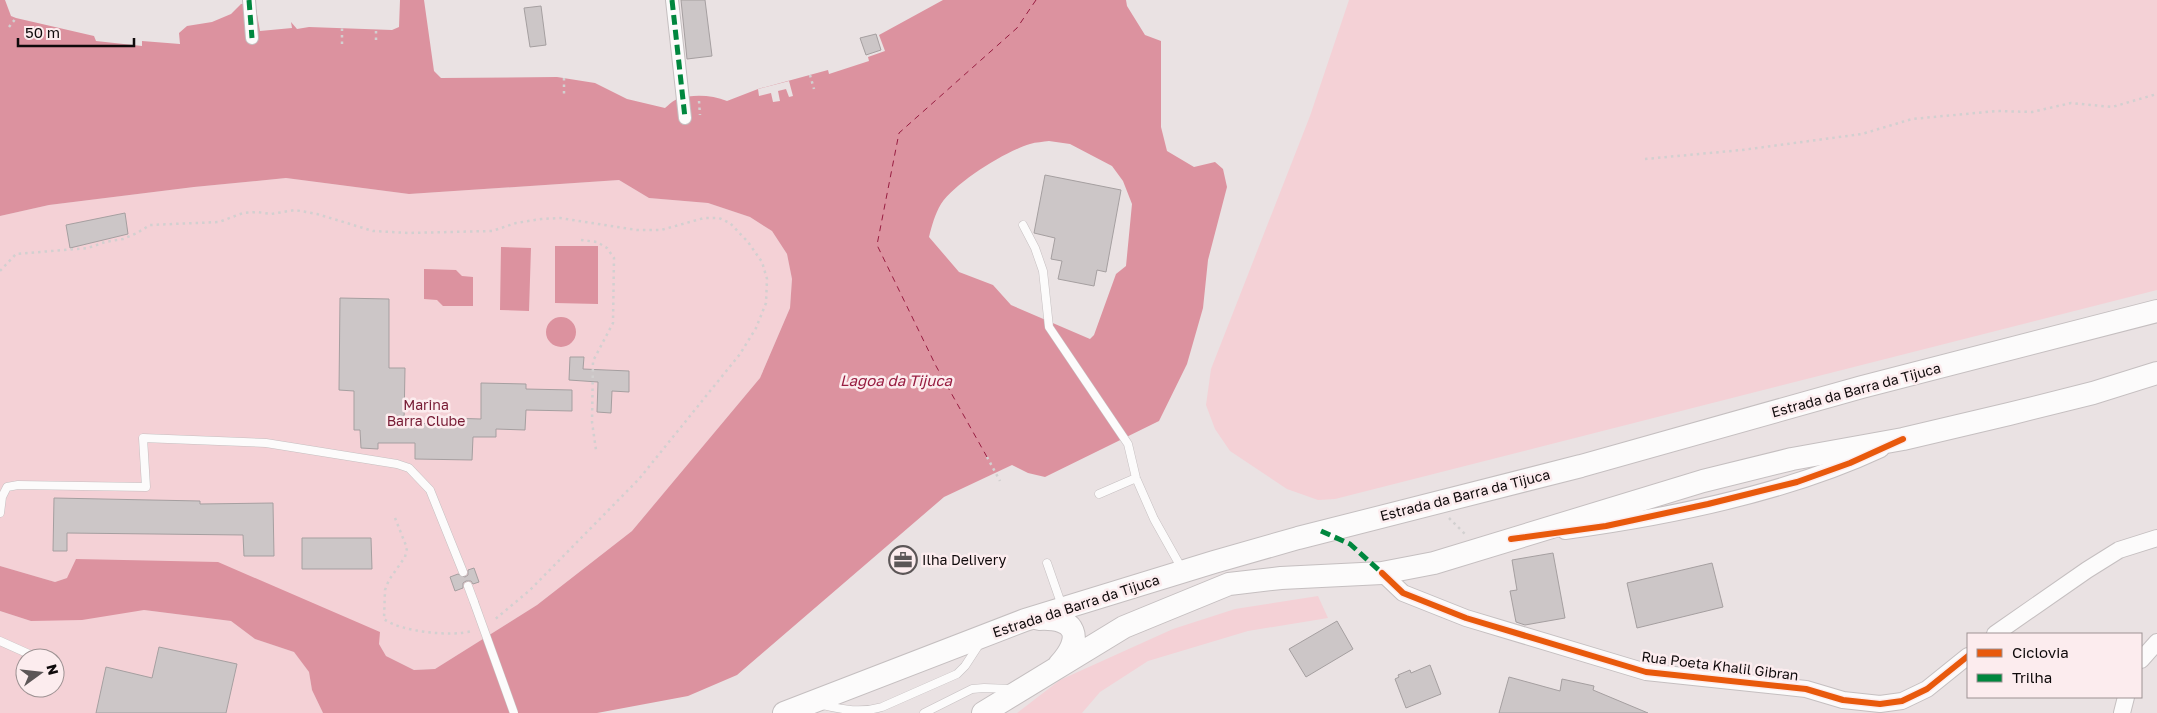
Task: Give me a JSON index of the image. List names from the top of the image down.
{
  "streets": {
    "main road": ["Estrada da Barra da Tijuca"],
    "street": ["Rua Poeta Khalil Gibran"]
  },
  "water": ["Lagoa da Tijuca"],
  "parks": ["Marina Barra Clube"],
  "places": {
    "office": ["Ilha Delivery"]
  },
  "legend": ["Ciclovia", "Trilha"],
  "scale_bar": "50 m",
  "north": "right"
}
